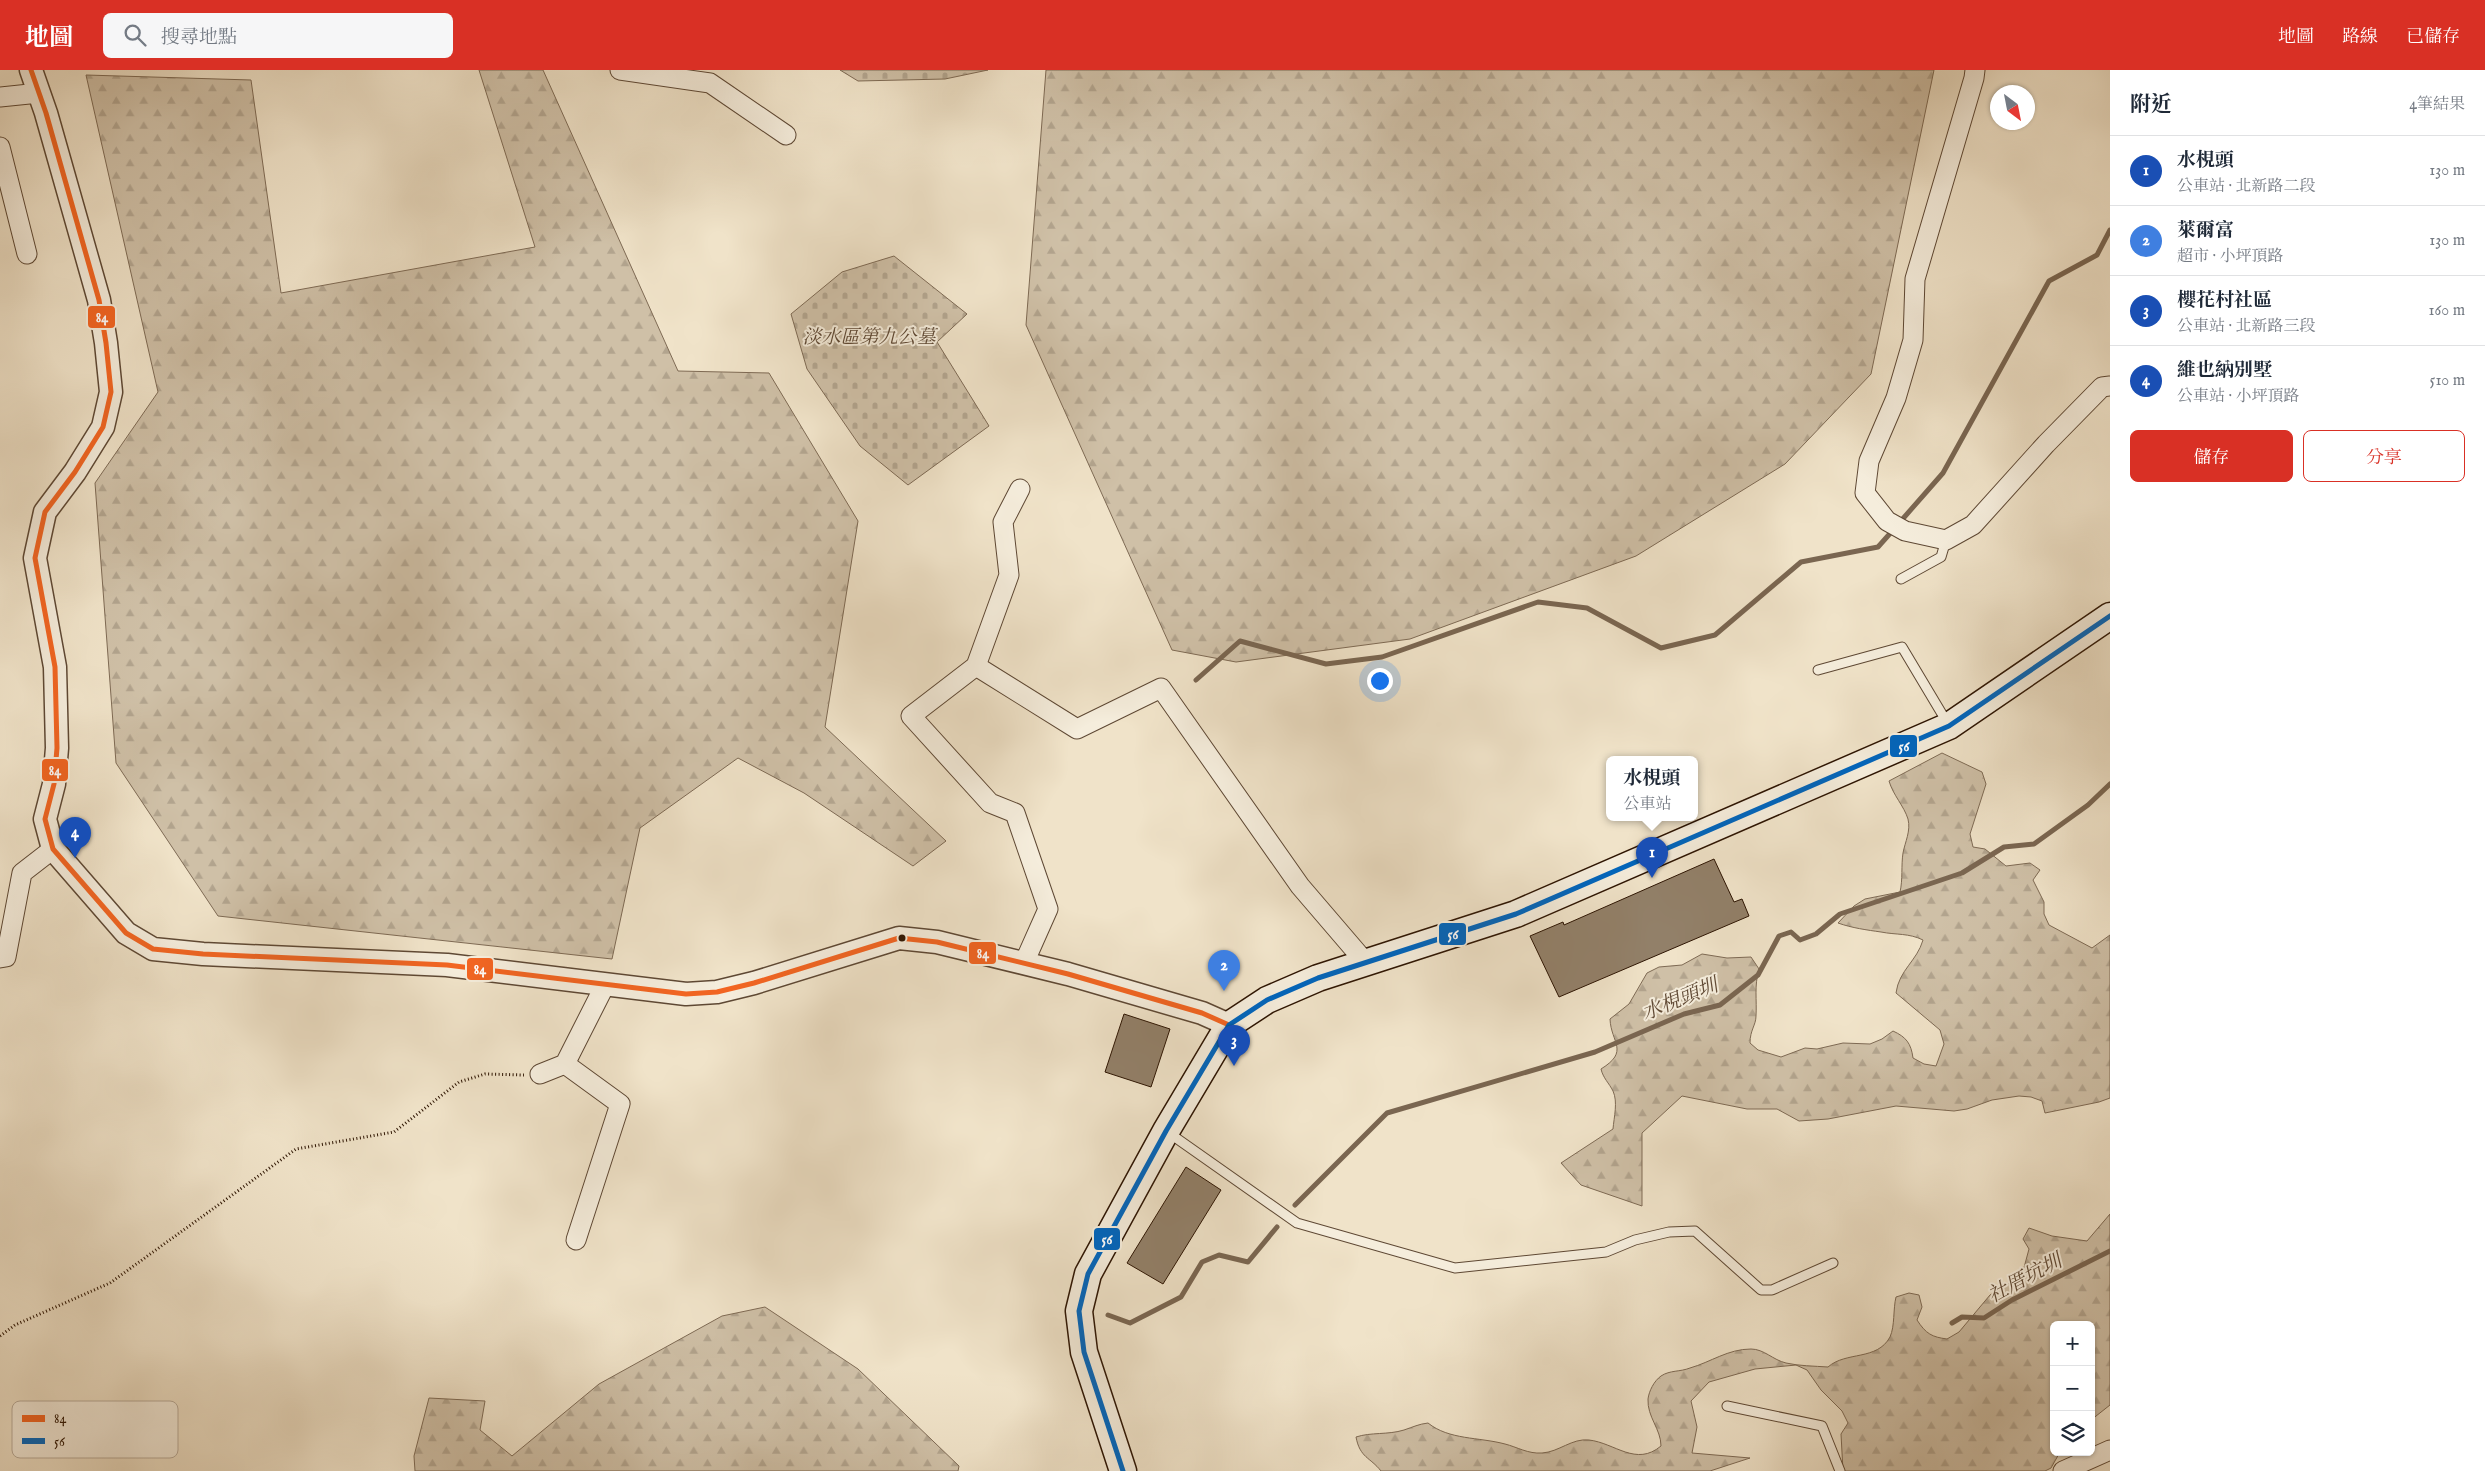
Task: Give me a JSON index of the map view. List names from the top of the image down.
{
  "water": ["水梘頭圳", "社厝坑圳"],
  "parks": ["淡水區第九公墓"],
  "lines": ["transit line 84", "transit line 56"],
  "legend": ["84", "56"],
  "north": "bottom right",
  "page": {
    "header": "地圖",
    "search": "搜尋地點",
    "nav": ["地圖", "路線", "已儲存"],
    "heading": ["附近", "4筆結果"],
    "list": [
      {
        "mark": "1",
        "name": "水梘頭",
        "note": "公車站 · 北新路二段",
        "value": "130 m"
      },
      {
        "mark": "2",
        "name": "萊爾富",
        "note": "超市 · 小坪頂路",
        "value": "130 m"
      },
      {
        "mark": "3",
        "name": "櫻花村社區",
        "note": "公車站 · 北新路三段",
        "value": "160 m"
      },
      {
        "mark": "4",
        "name": "維也納別墅",
        "note": "公車站 · 小坪頂路",
        "value": "510 m"
      }
    ],
    "buttons": ["儲存", "分享"],
    "popup": ["水梘頭", "公車站"],
    "pins": [
      "4",
      "1",
      "2",
      "3"
    ],
    "map_buttons": ["+", "−"]
  }
}
